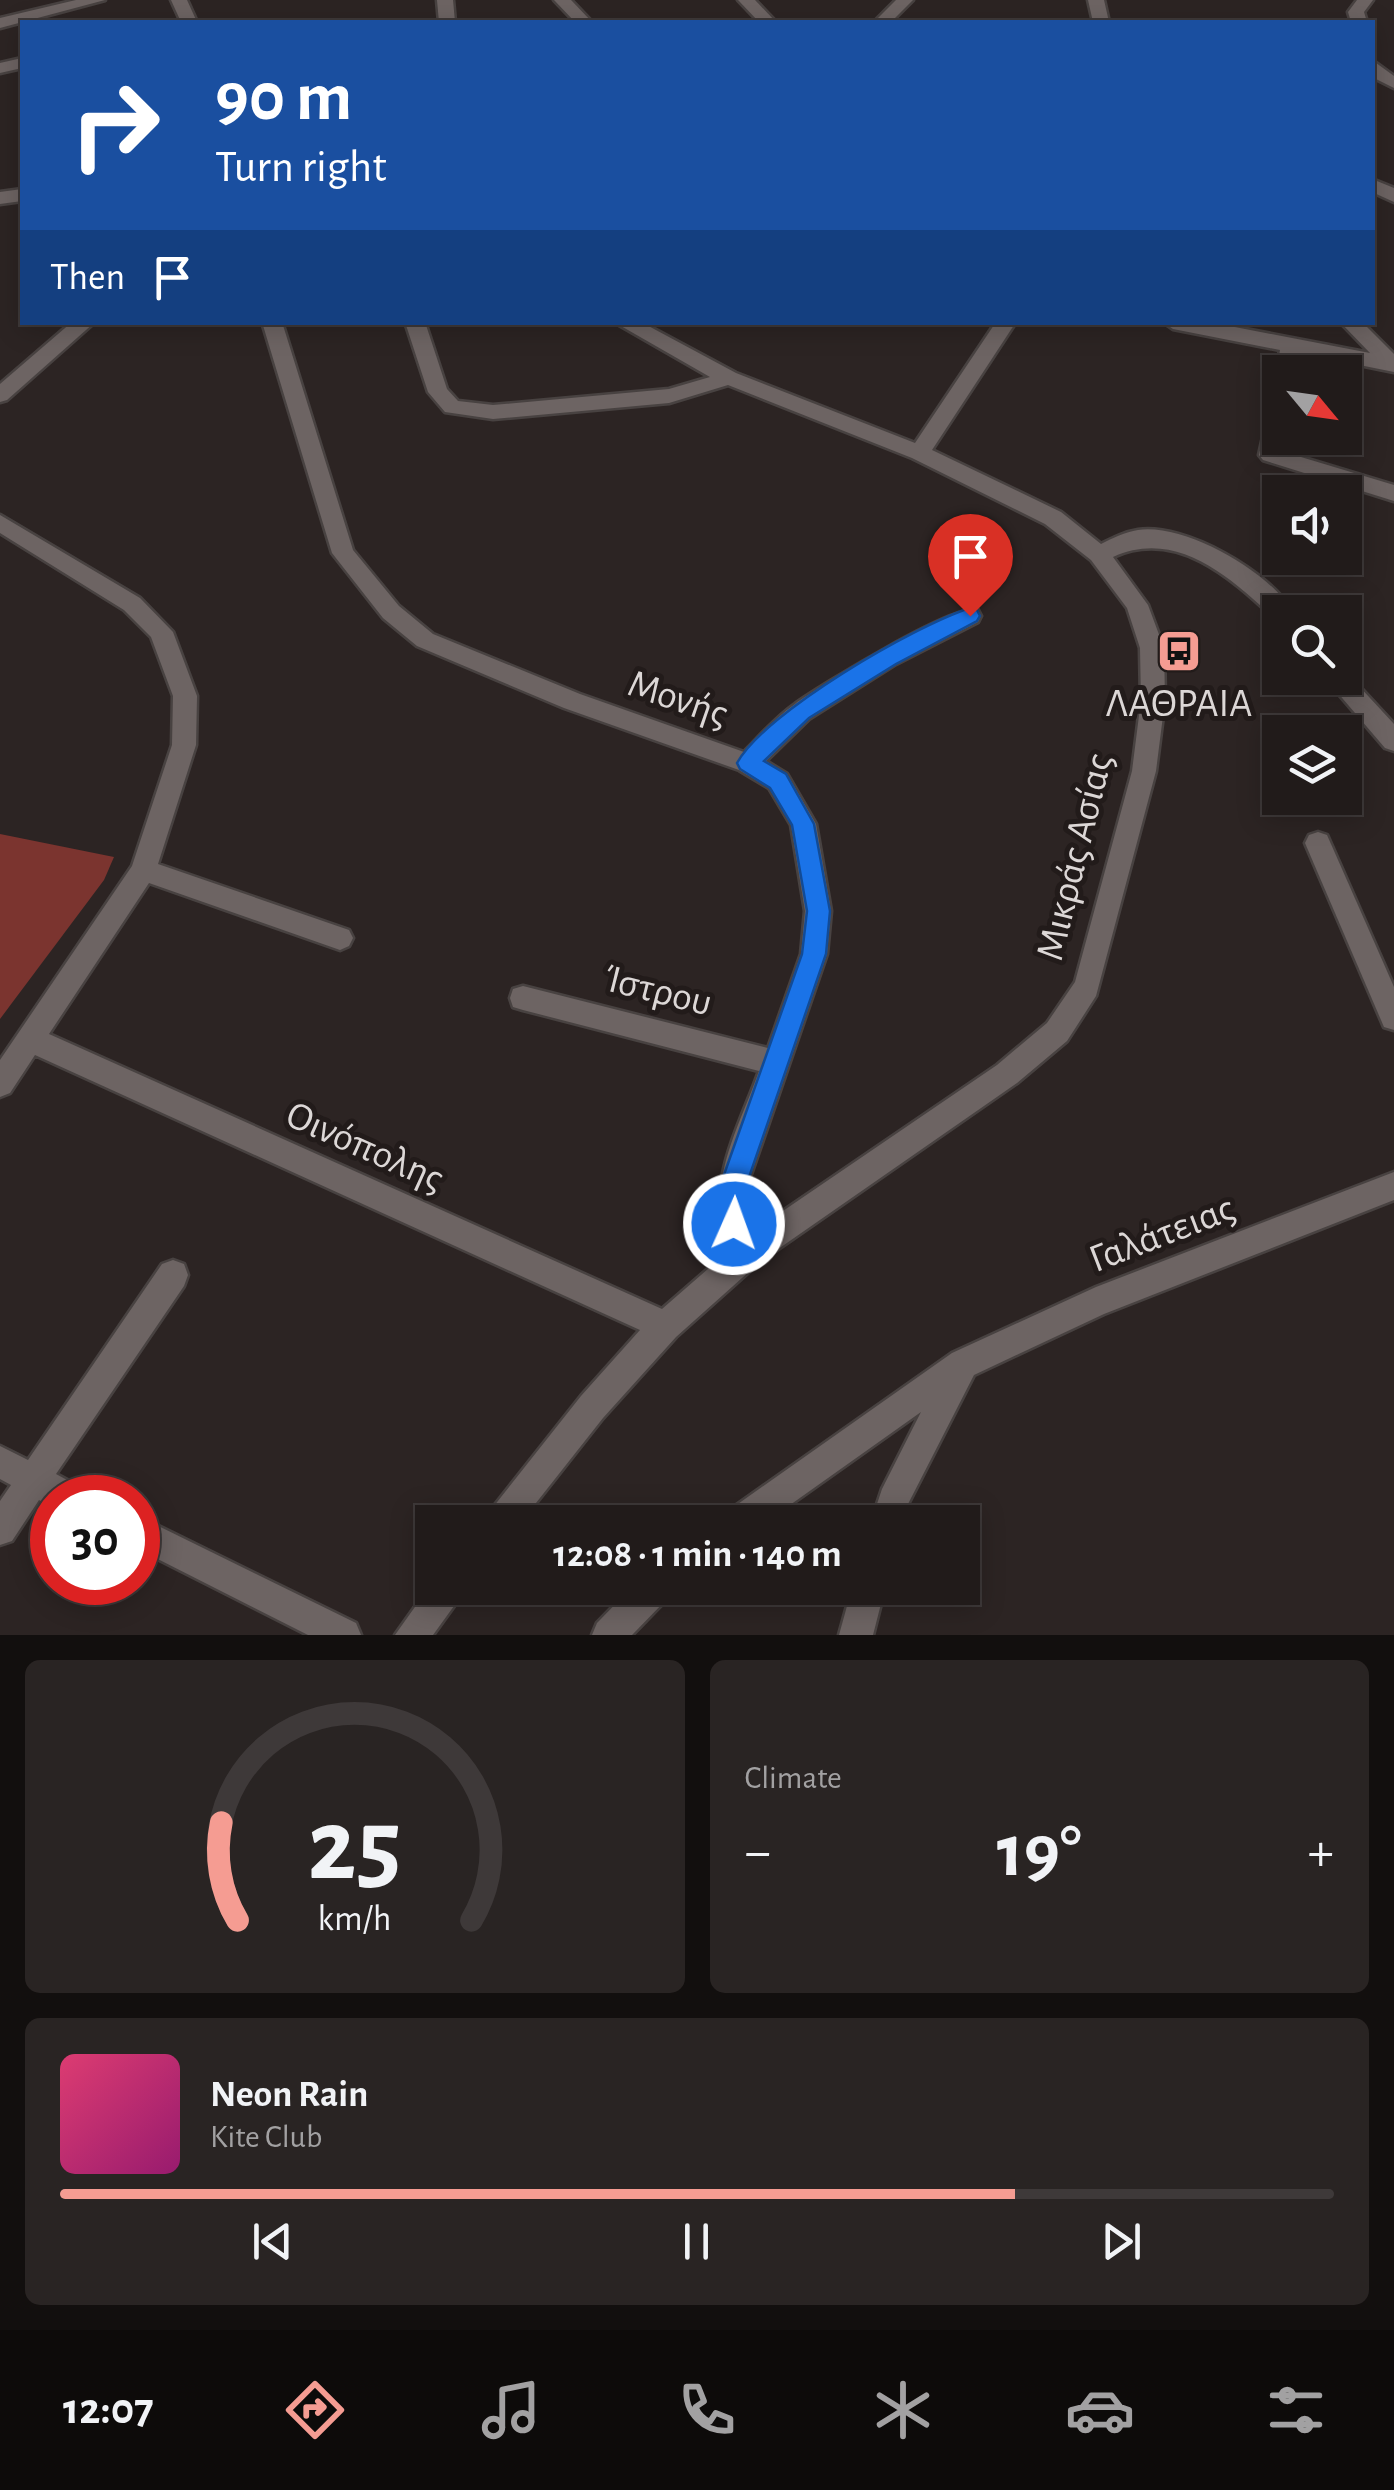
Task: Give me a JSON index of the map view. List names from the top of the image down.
{
  "streets": {
    "street": [
      "Μονής",
      "Μικράς Ασίας",
      "Ίστρου",
      "Οινόπολης",
      "Γαλάτειας"
    ]
  },
  "crossings": [
    ["Μονής", "Μικράς Ασίας"],
    ["Μονής", "Ίστρου"],
    ["Μικράς Ασίας", "Οινόπολης"]
  ],
  "places": {
    "bus stop": ["ΛΑΘΡΑΙΑ"]
  },
  "north": "bottom right",
  "page": {
    "turn": ["90 m", "Turn right"],
    "then": "Then",
    "limit": "30",
    "trip": "12:08 · 1 min · 140 m",
    "tile": "Climate",
    "heat": ["−", "19°", "+"],
    "song": ["Neon Rain", "Kite Club"],
    "tabs": "12:07",
    "gauge": ["25", "km/h"]
  }
}
